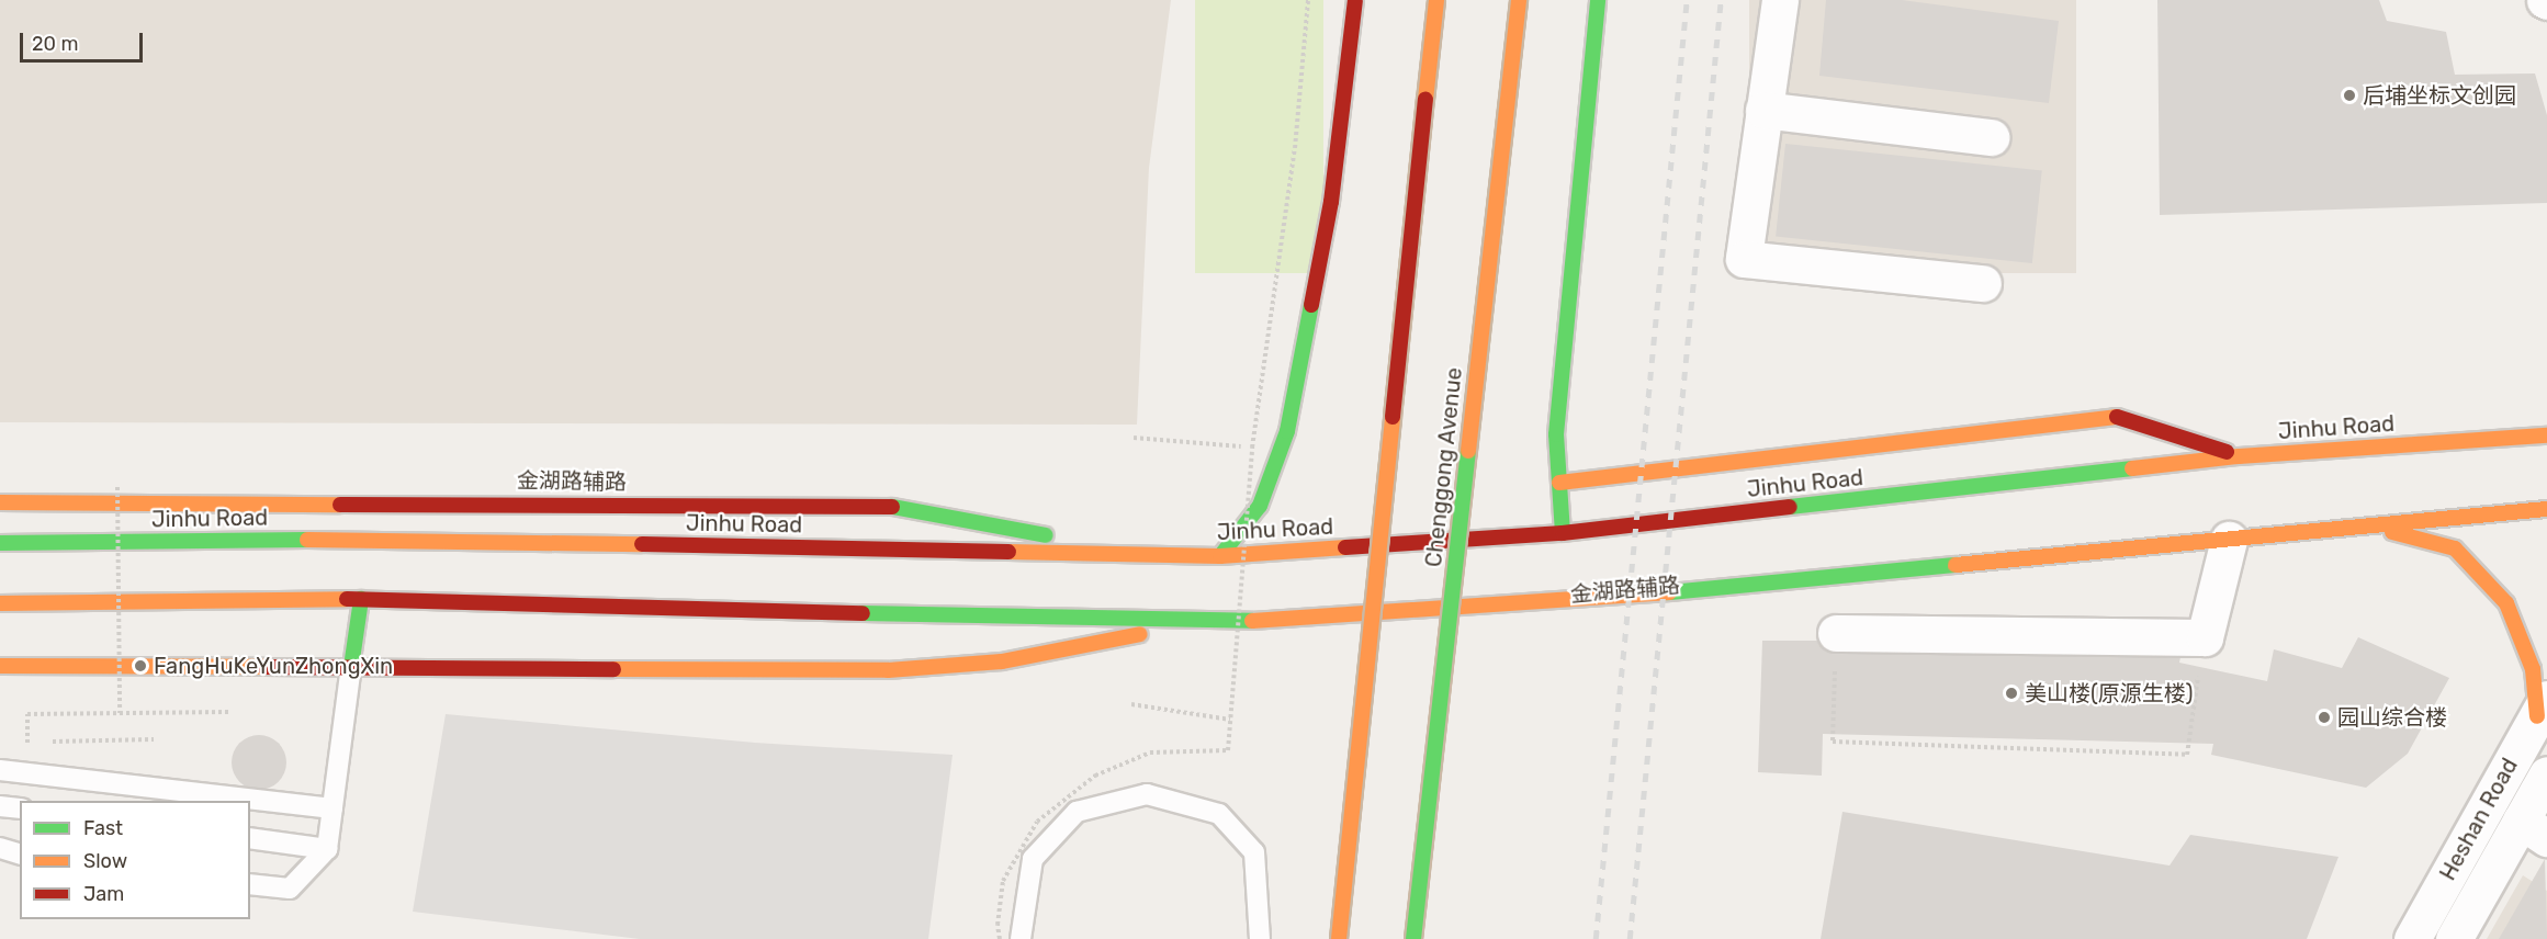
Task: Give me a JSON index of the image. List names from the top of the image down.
{
  "streets": {
    "main road": ["Jinhu Road", "Chenggong Avenue", "金湖路辅路"],
    "street": ["Heshan Road"]
  },
  "crossings": [
    ["Jinhu Road", "金湖路辅路"]
  ],
  "places": [
    "后埔坐标文创园",
    "FangHuKeYunZhongXin",
    "美山楼(原源生楼)",
    "园山综合楼"
  ],
  "legend": ["Fast", "Slow", "Jam"],
  "scale_bar": "20 m"
}
